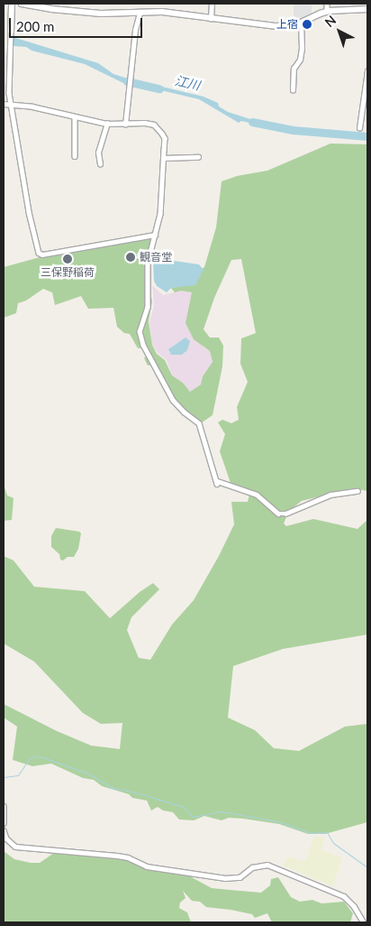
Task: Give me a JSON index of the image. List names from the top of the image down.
{
  "water": ["江川"],
  "places": ["上宿", "観音堂", "三保野稲荷"],
  "scale_bar": "200 m",
  "north": "top left"
}
